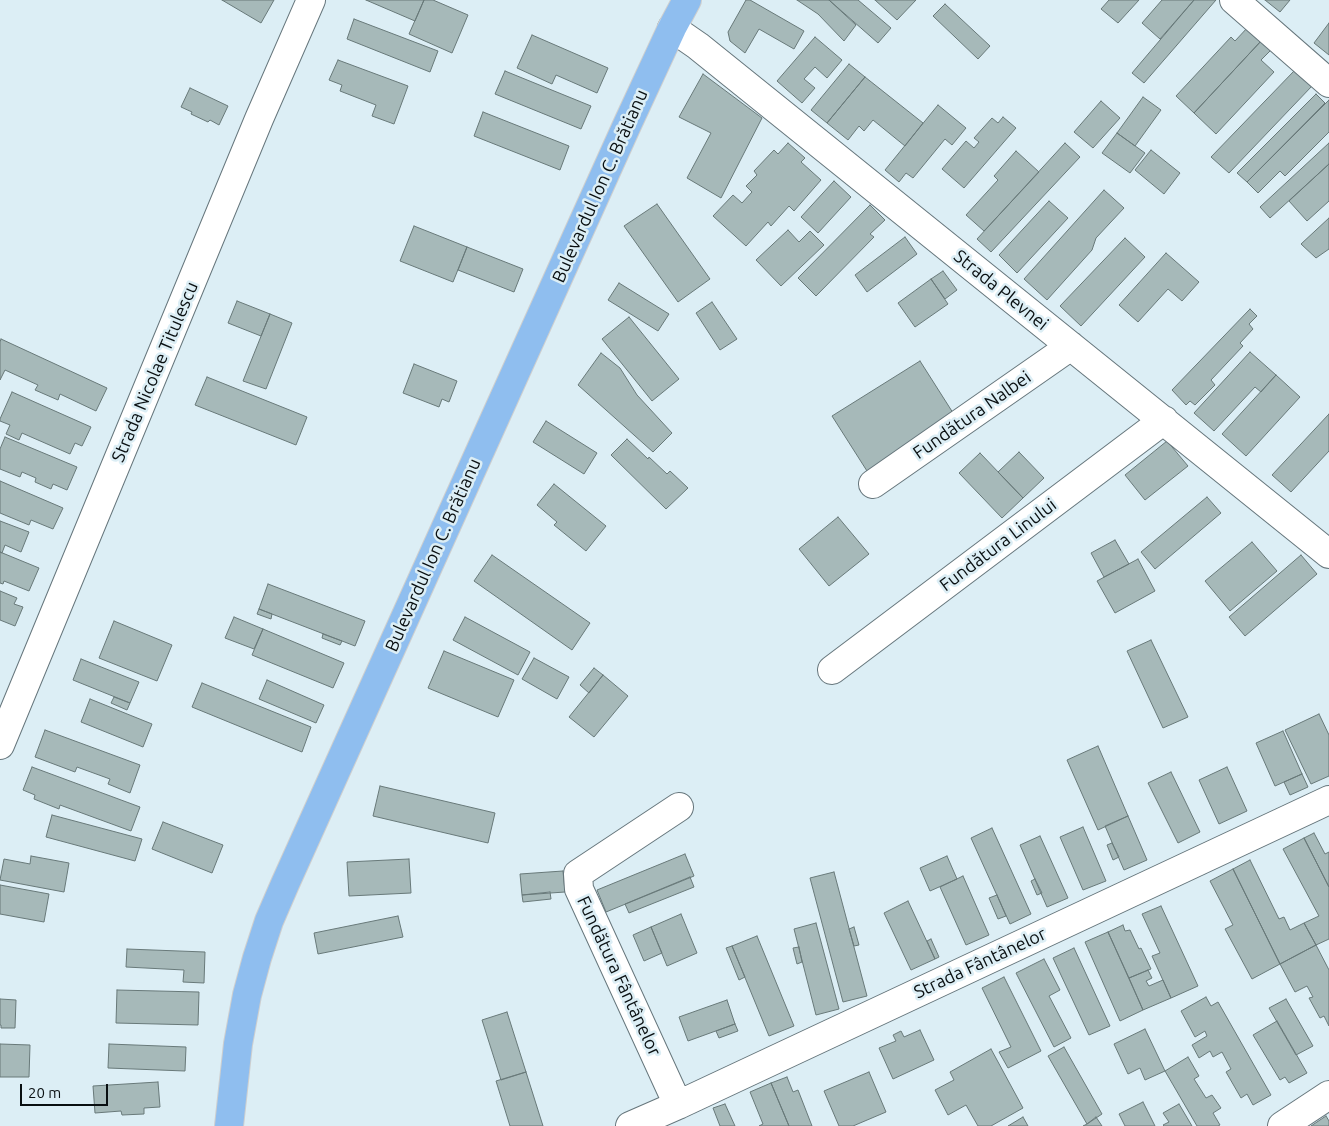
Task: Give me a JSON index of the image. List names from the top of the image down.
{
  "streets": {
    "main road": ["Bulevardul Ion C. Brătianu"],
    "street": [
      "Strada Plevnei",
      "Strada Nicolae Titulescu",
      "Fundătura Nalbei",
      "Fundătura Linului",
      "Strada Fântânelor",
      "Fundătura Fântânelor"
    ]
  },
  "crossings": [
    ["Bulevardul Ion C. Brătianu", "Strada Plevnei"],
    ["Strada Plevnei", "Fundătura Nalbei"],
    ["Strada Plevnei", "Fundătura Linului"],
    ["Strada Fântânelor", "Fundătura Fântânelor"]
  ],
  "scale_bar": "20 m"
}
